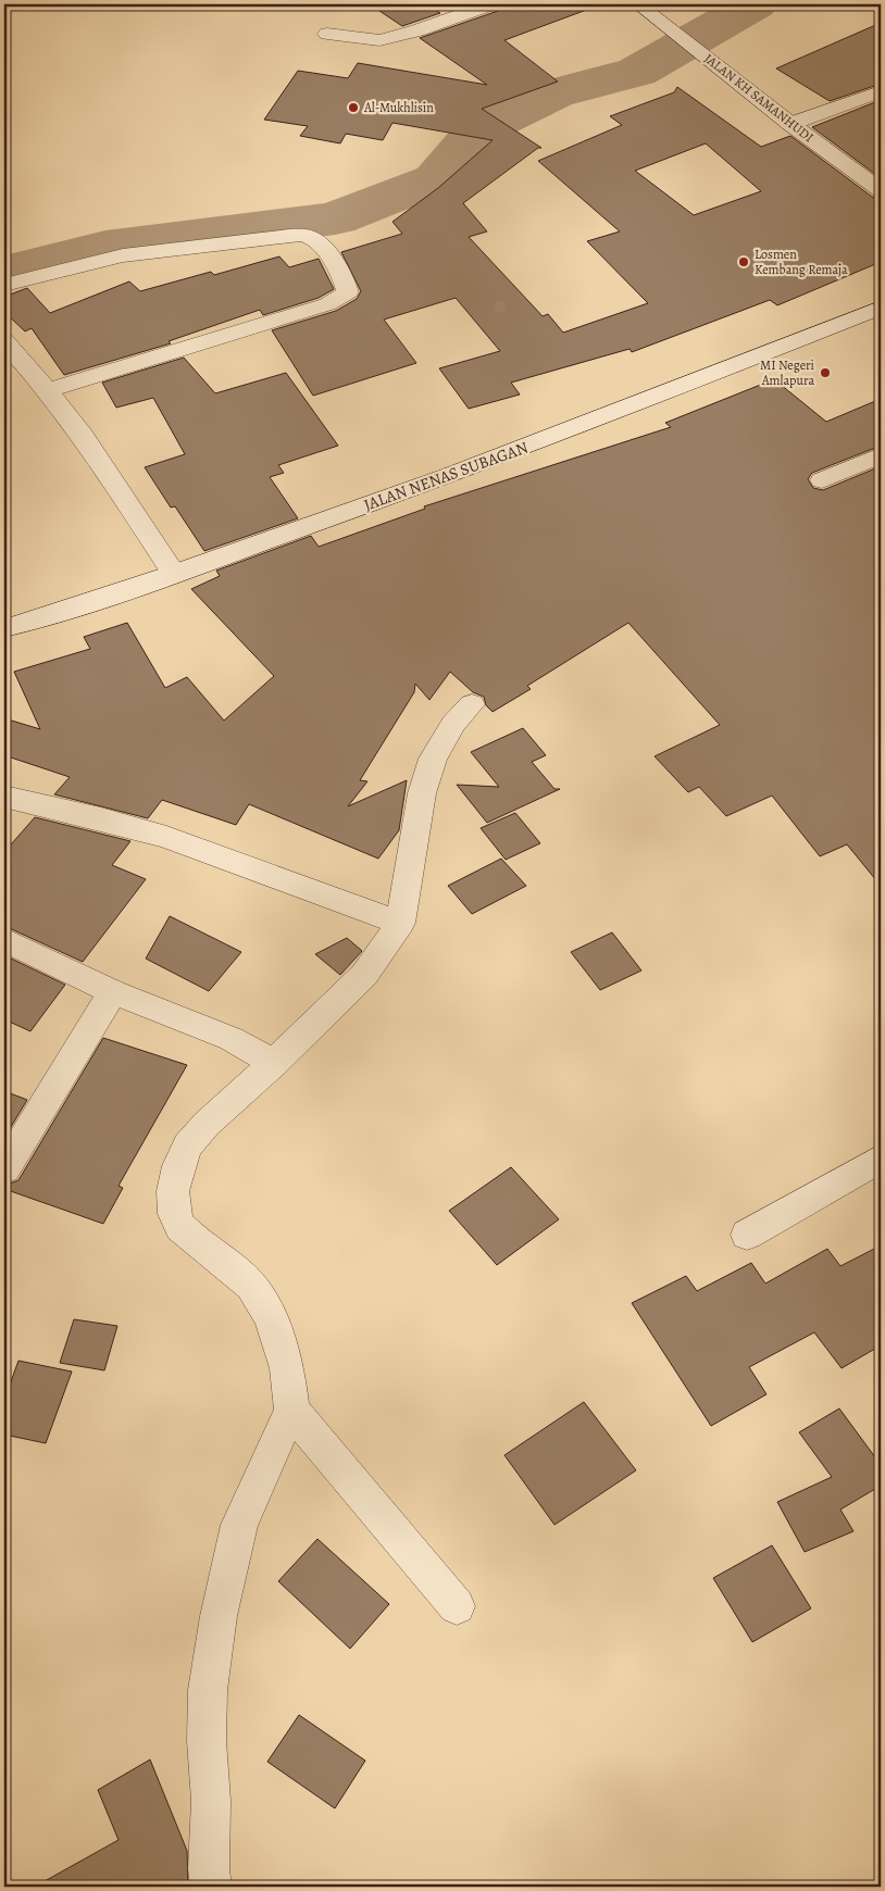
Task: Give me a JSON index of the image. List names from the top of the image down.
{
  "streets": {
    "street": ["JALAN KH SAMANHUDI", "JALAN NENAS SUBAGAN"]
  },
  "places": ["Al-Mukhlisin", "Losmen Kembang Remaja", "MI Negeri Amlapura"]
}
